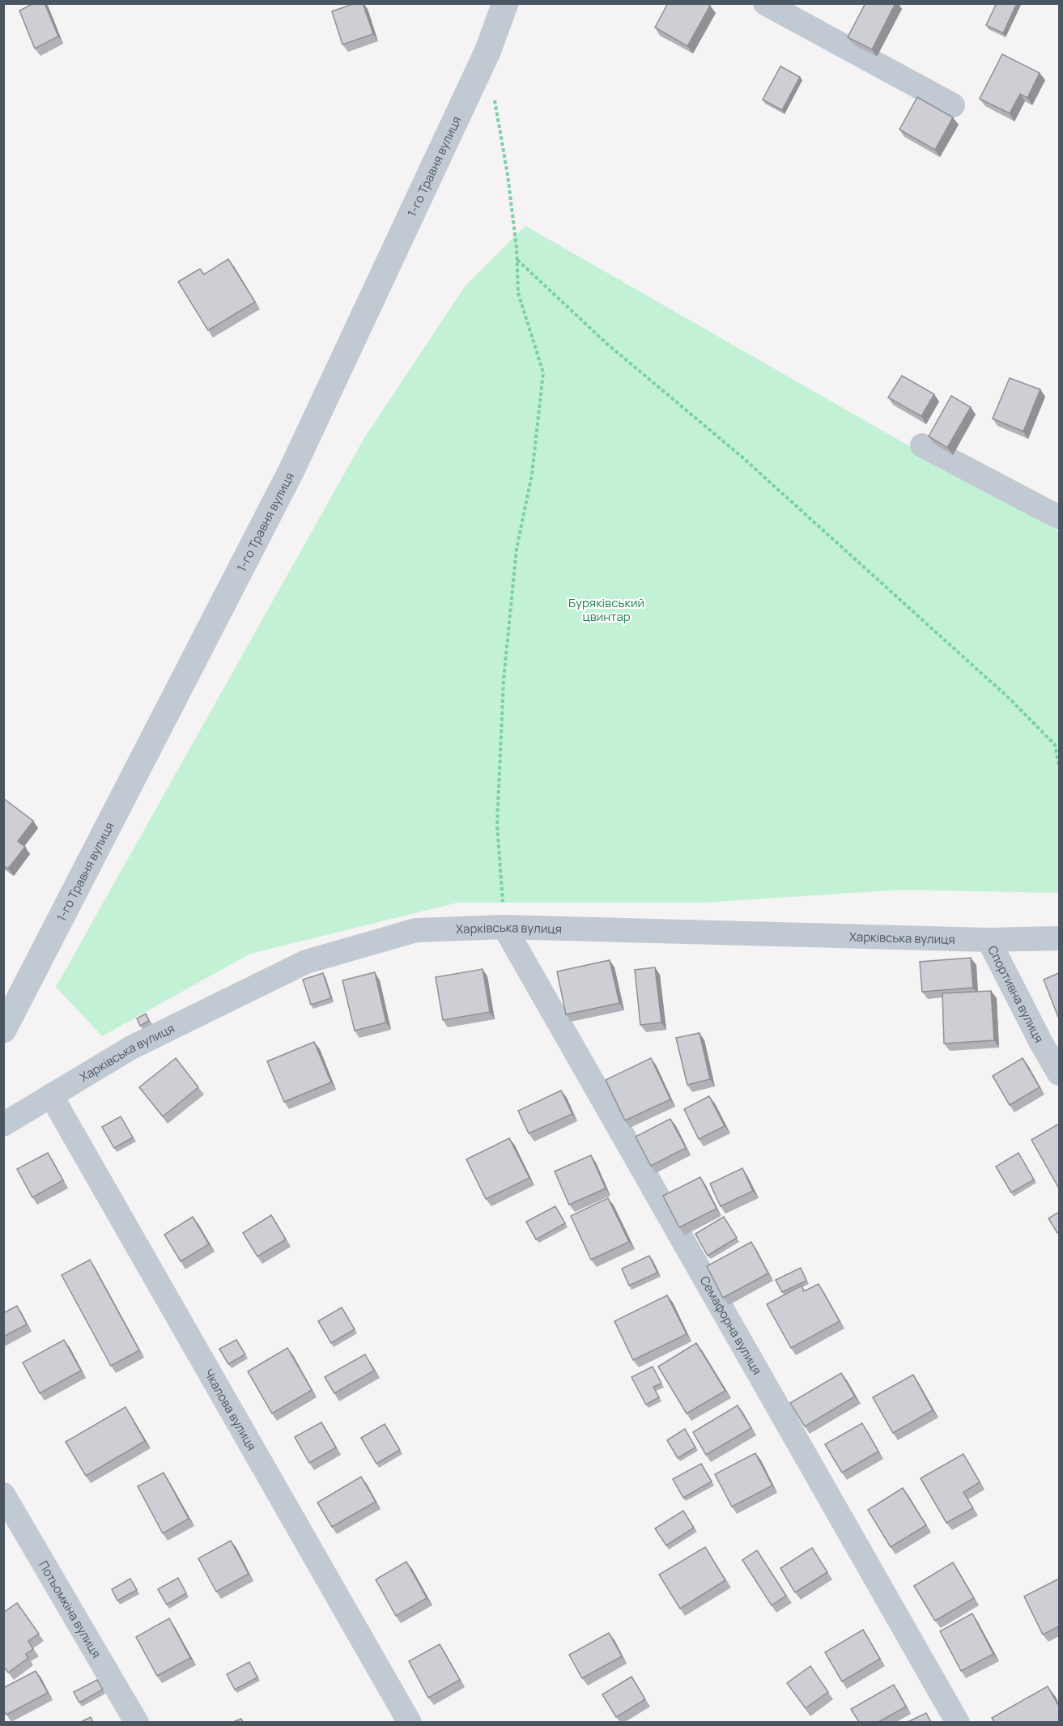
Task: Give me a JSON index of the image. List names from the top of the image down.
{
  "streets": {
    "street": [
      "1-го Травня вулиця",
      "Харківська вулиця",
      "Спортивна вулиця",
      "Семафорна вулиця",
      "Чкалова вулиця",
      "Потьомкіна вулиця"
    ]
  },
  "crossings": [
    ["Харківська вулиця", "Спортивна вулиця"],
    ["Харківська вулиця", "Семафорна вулиця"],
    ["Харківська вулиця", "Чкалова вулиця"]
  ],
  "parks": ["Буряківський цвинтар"]
}
